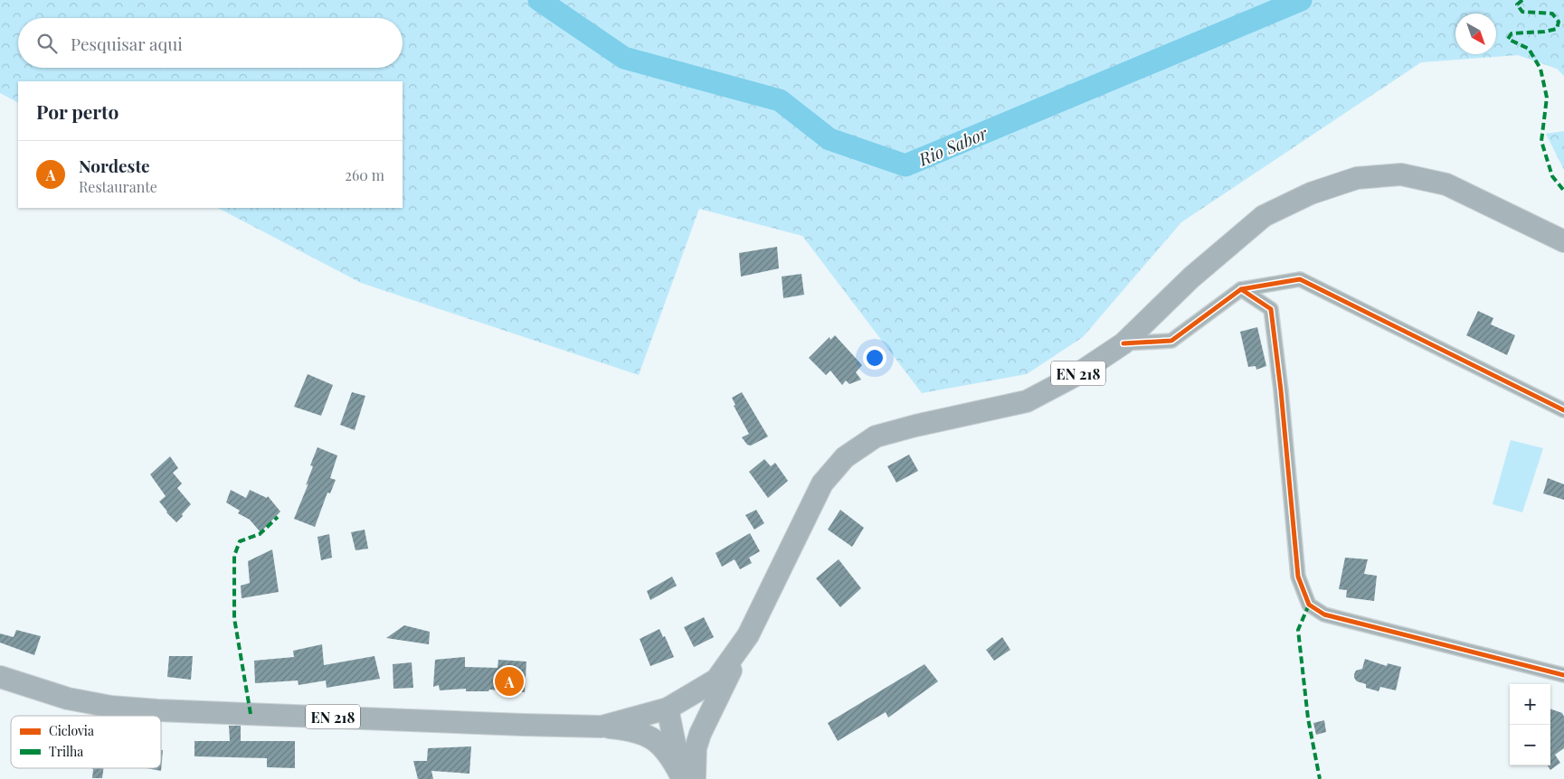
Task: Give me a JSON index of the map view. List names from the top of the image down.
{
  "streets": {
    "main road": ["EN 218"]
  },
  "water": ["Rio Sabor"],
  "legend": ["Ciclovia", "Trilha"],
  "north": "bottom right",
  "page": {
    "search": "Pesquisar aqui",
    "heading": "Por perto",
    "list": [
      {
        "mark": "A",
        "name": "Nordeste",
        "note": "Restaurante",
        "value": "260 m"
      }
    ],
    "pins": "A",
    "map_buttons": ["+", "−"]
  }
}
